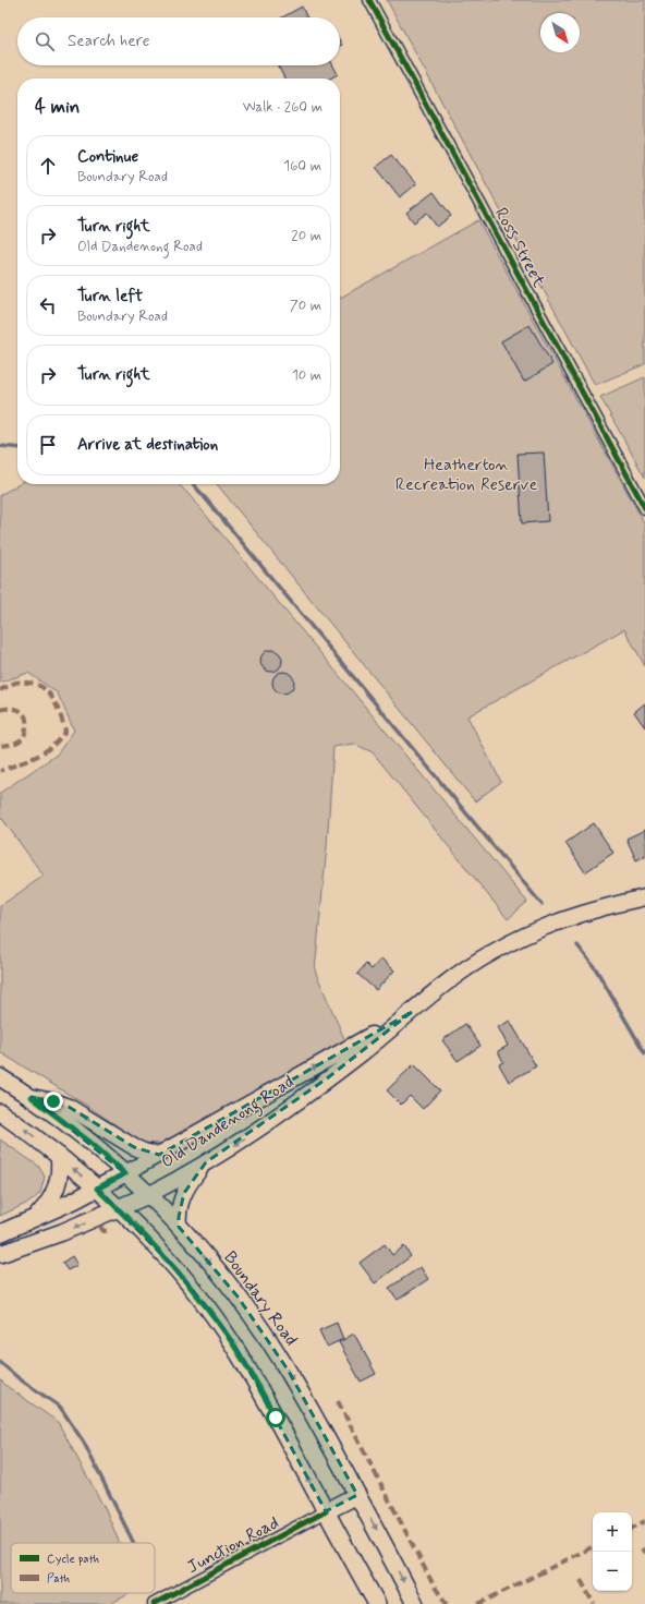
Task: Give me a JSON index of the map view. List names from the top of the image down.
{
  "streets": {
    "main road": ["Old Dandenong Road", "Boundary Road"],
    "street": ["Ross Street", "Junction Road"]
  },
  "crossings": [
    ["Old Dandenong Road", "Boundary Road"]
  ],
  "parks": ["Heatherton Recreation Reserve"],
  "legend": ["Cycle path", "Path"],
  "north": "bottom right",
  "page": {
    "search": "Search here",
    "heading": ["4 min", "Walk · 260 m"],
    "list": [
      ["Continue", "Boundary Road", "160 m"],
      ["Turn right", "Old Dandenong Road", "20 m"],
      ["Turn left", "Boundary Road", "70 m"],
      ["Turn right", "10 m"],
      "Arrive at destination"
    ],
    "map_buttons": ["+", "−"]
  }
}
